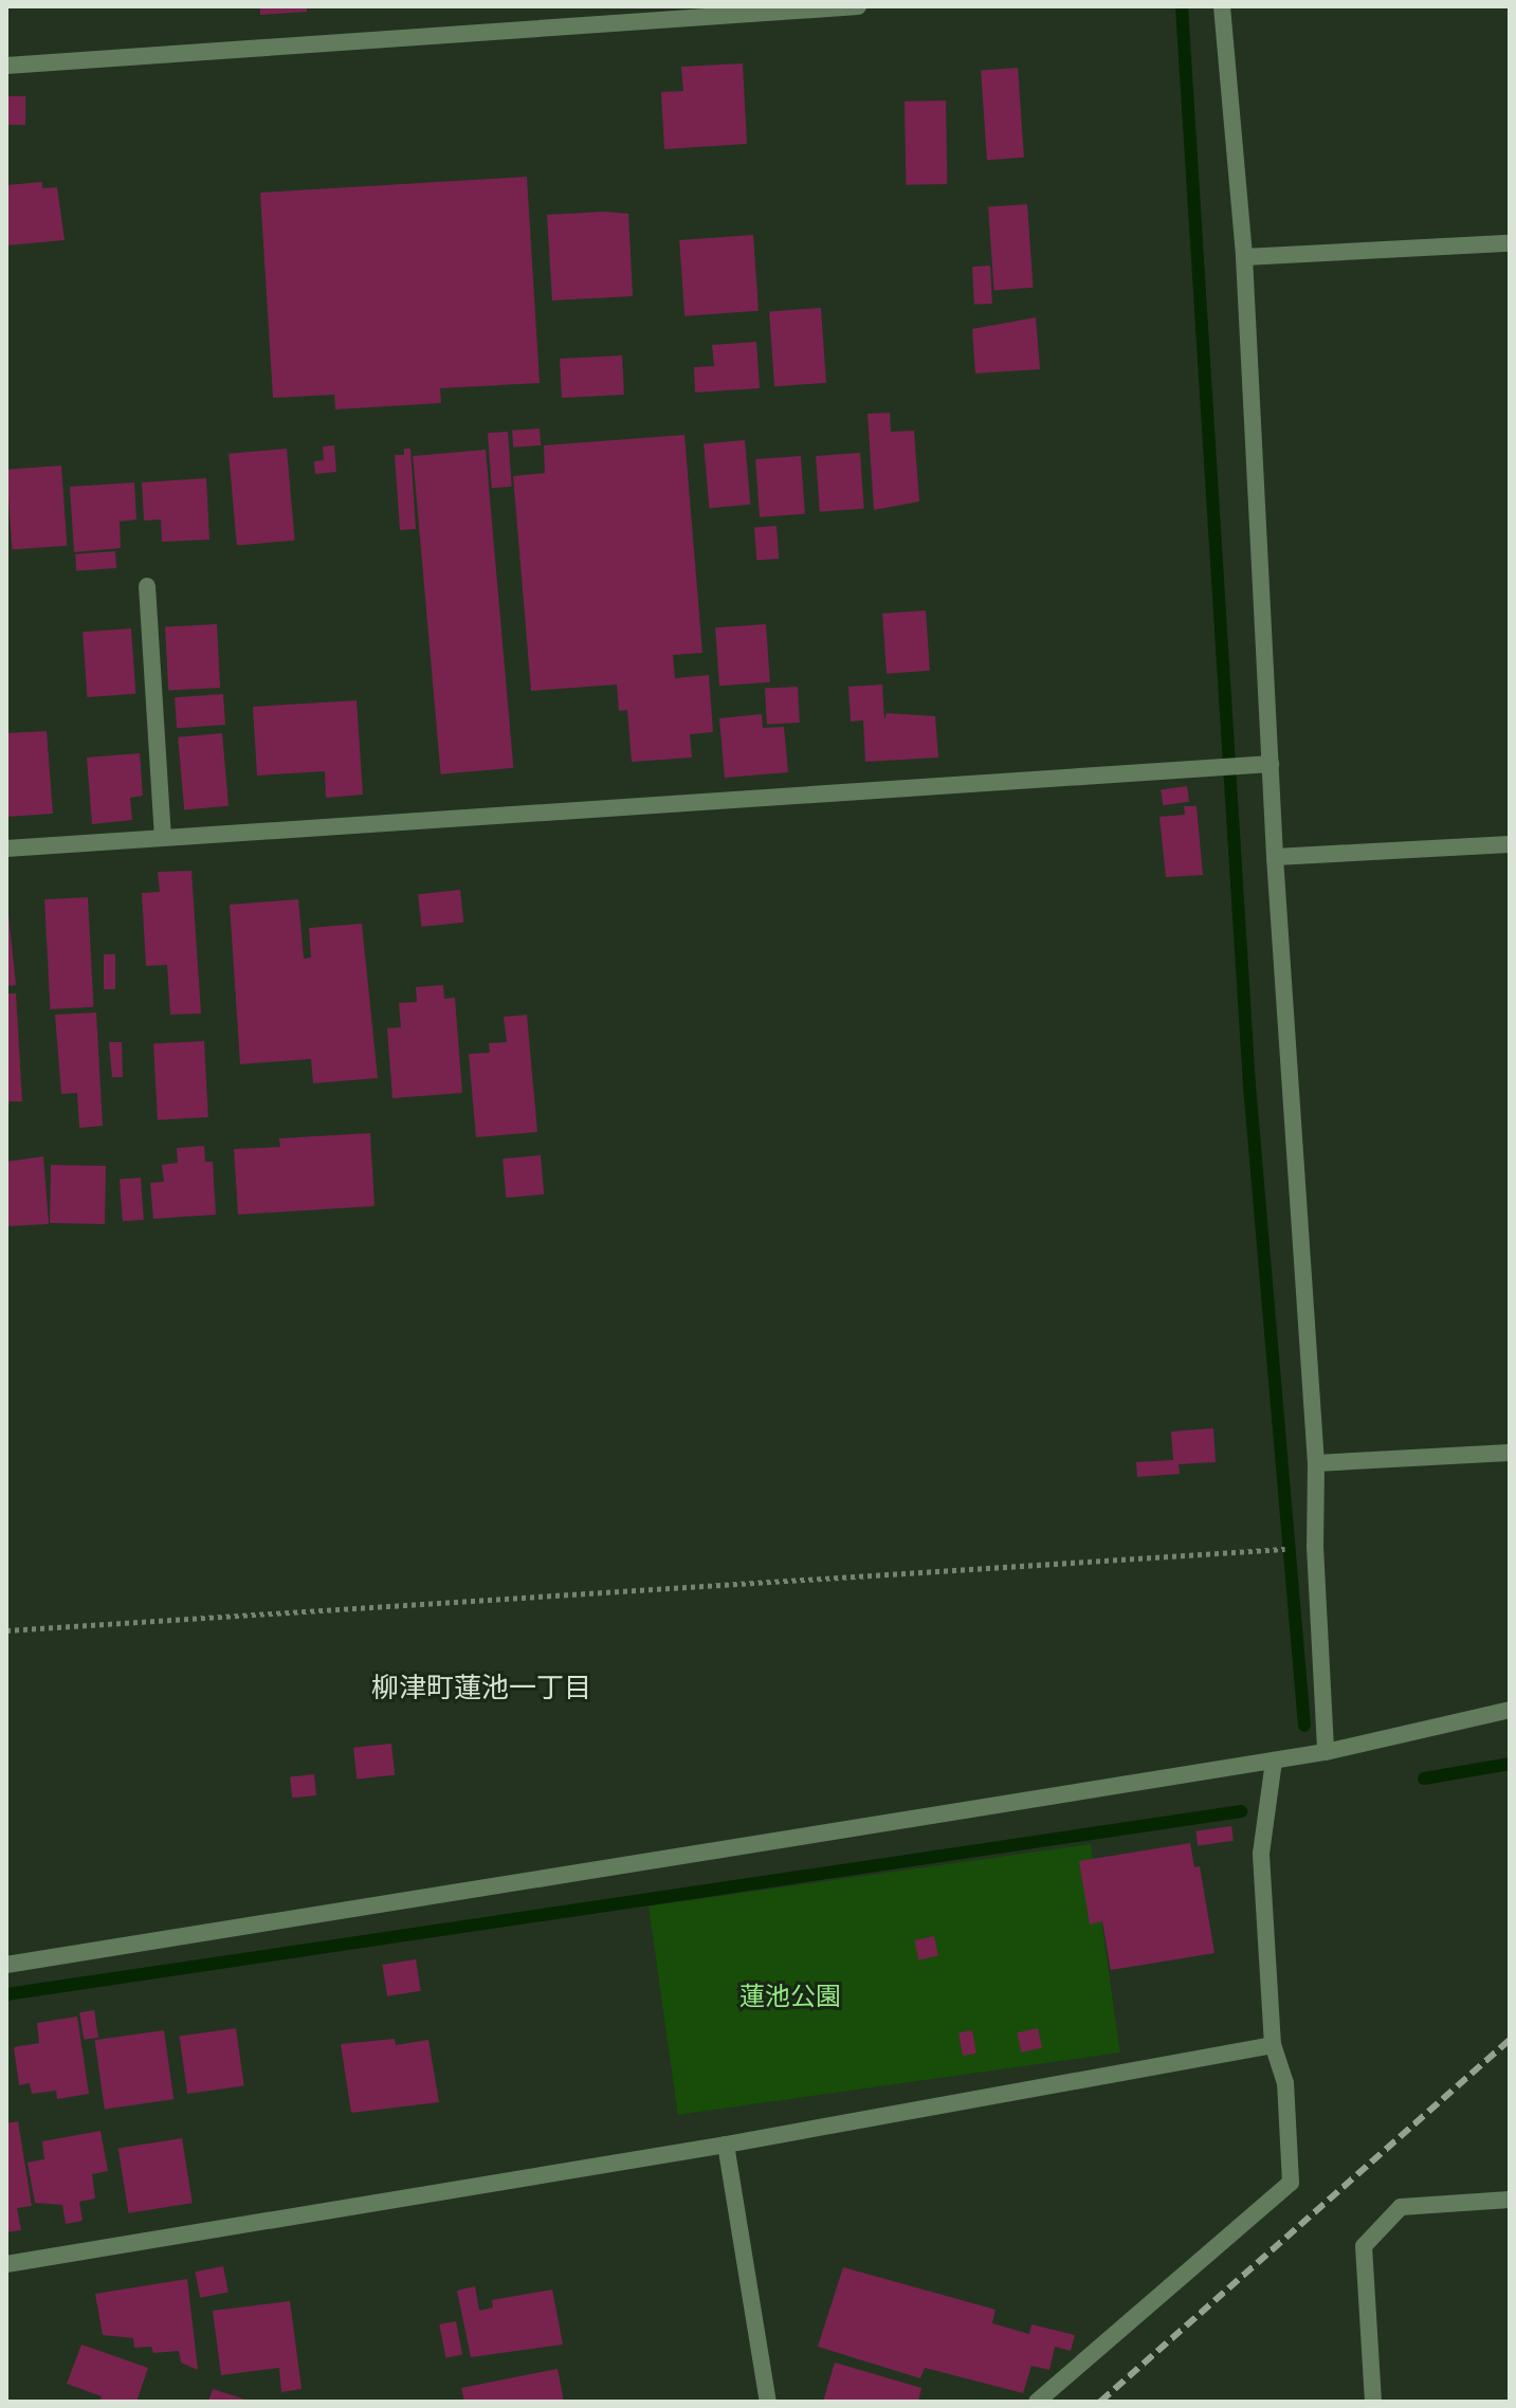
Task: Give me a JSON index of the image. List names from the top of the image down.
{
  "districts": ["柳津町蓮池一丁目"],
  "parks": ["蓮池公園"]
}
